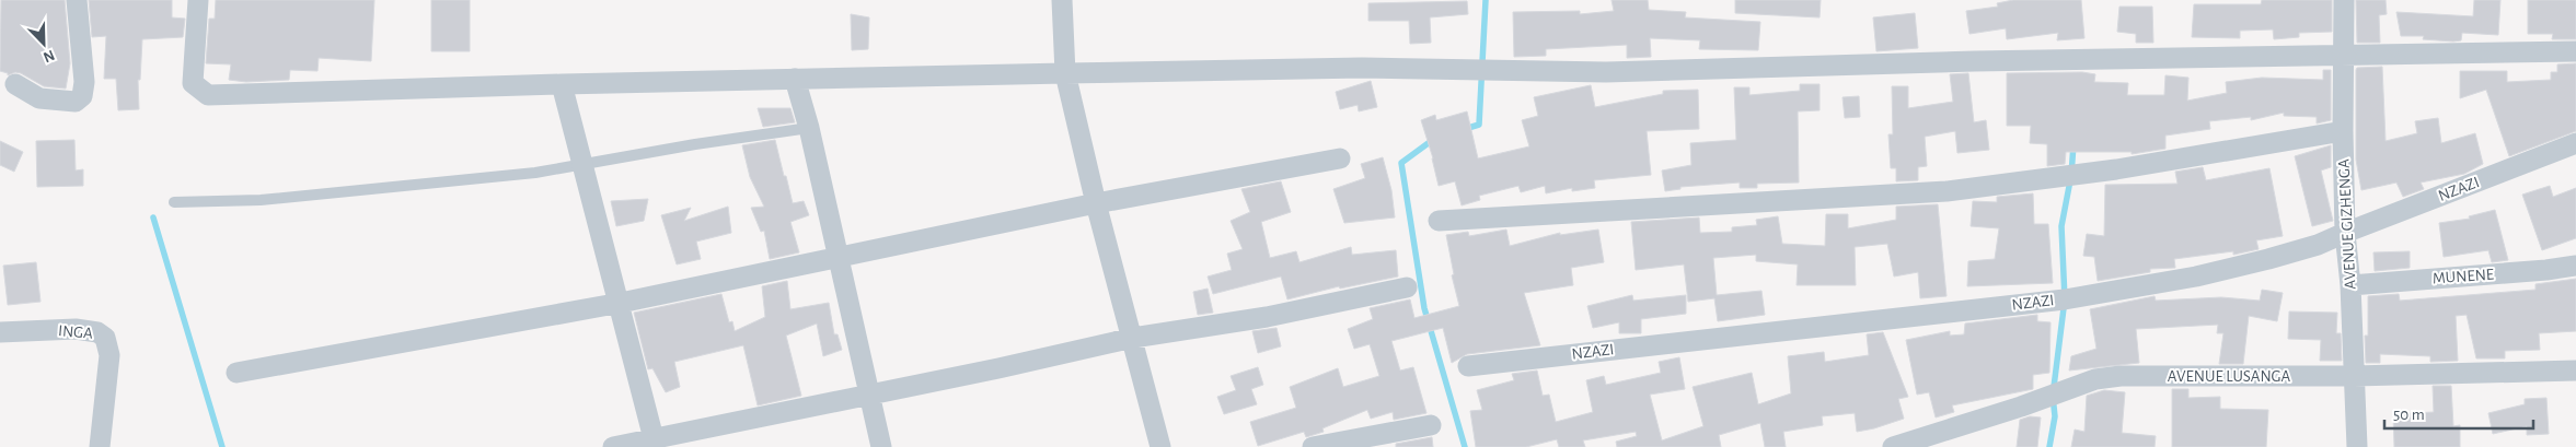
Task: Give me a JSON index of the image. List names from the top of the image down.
{
  "streets": {
    "street": [
      "NZAZI",
      "AVENUE GIZHENGA",
      "MUNENE",
      "INGA",
      "AVENUE LUSANGA"
    ]
  },
  "crossings": [
    ["NZAZI", "AVENUE GIZHENGA"],
    ["AVENUE GIZHENGA", "MUNENE"],
    ["AVENUE GIZHENGA", "AVENUE LUSANGA"]
  ],
  "scale_bar": "50 m",
  "north": "bottom right"
}
